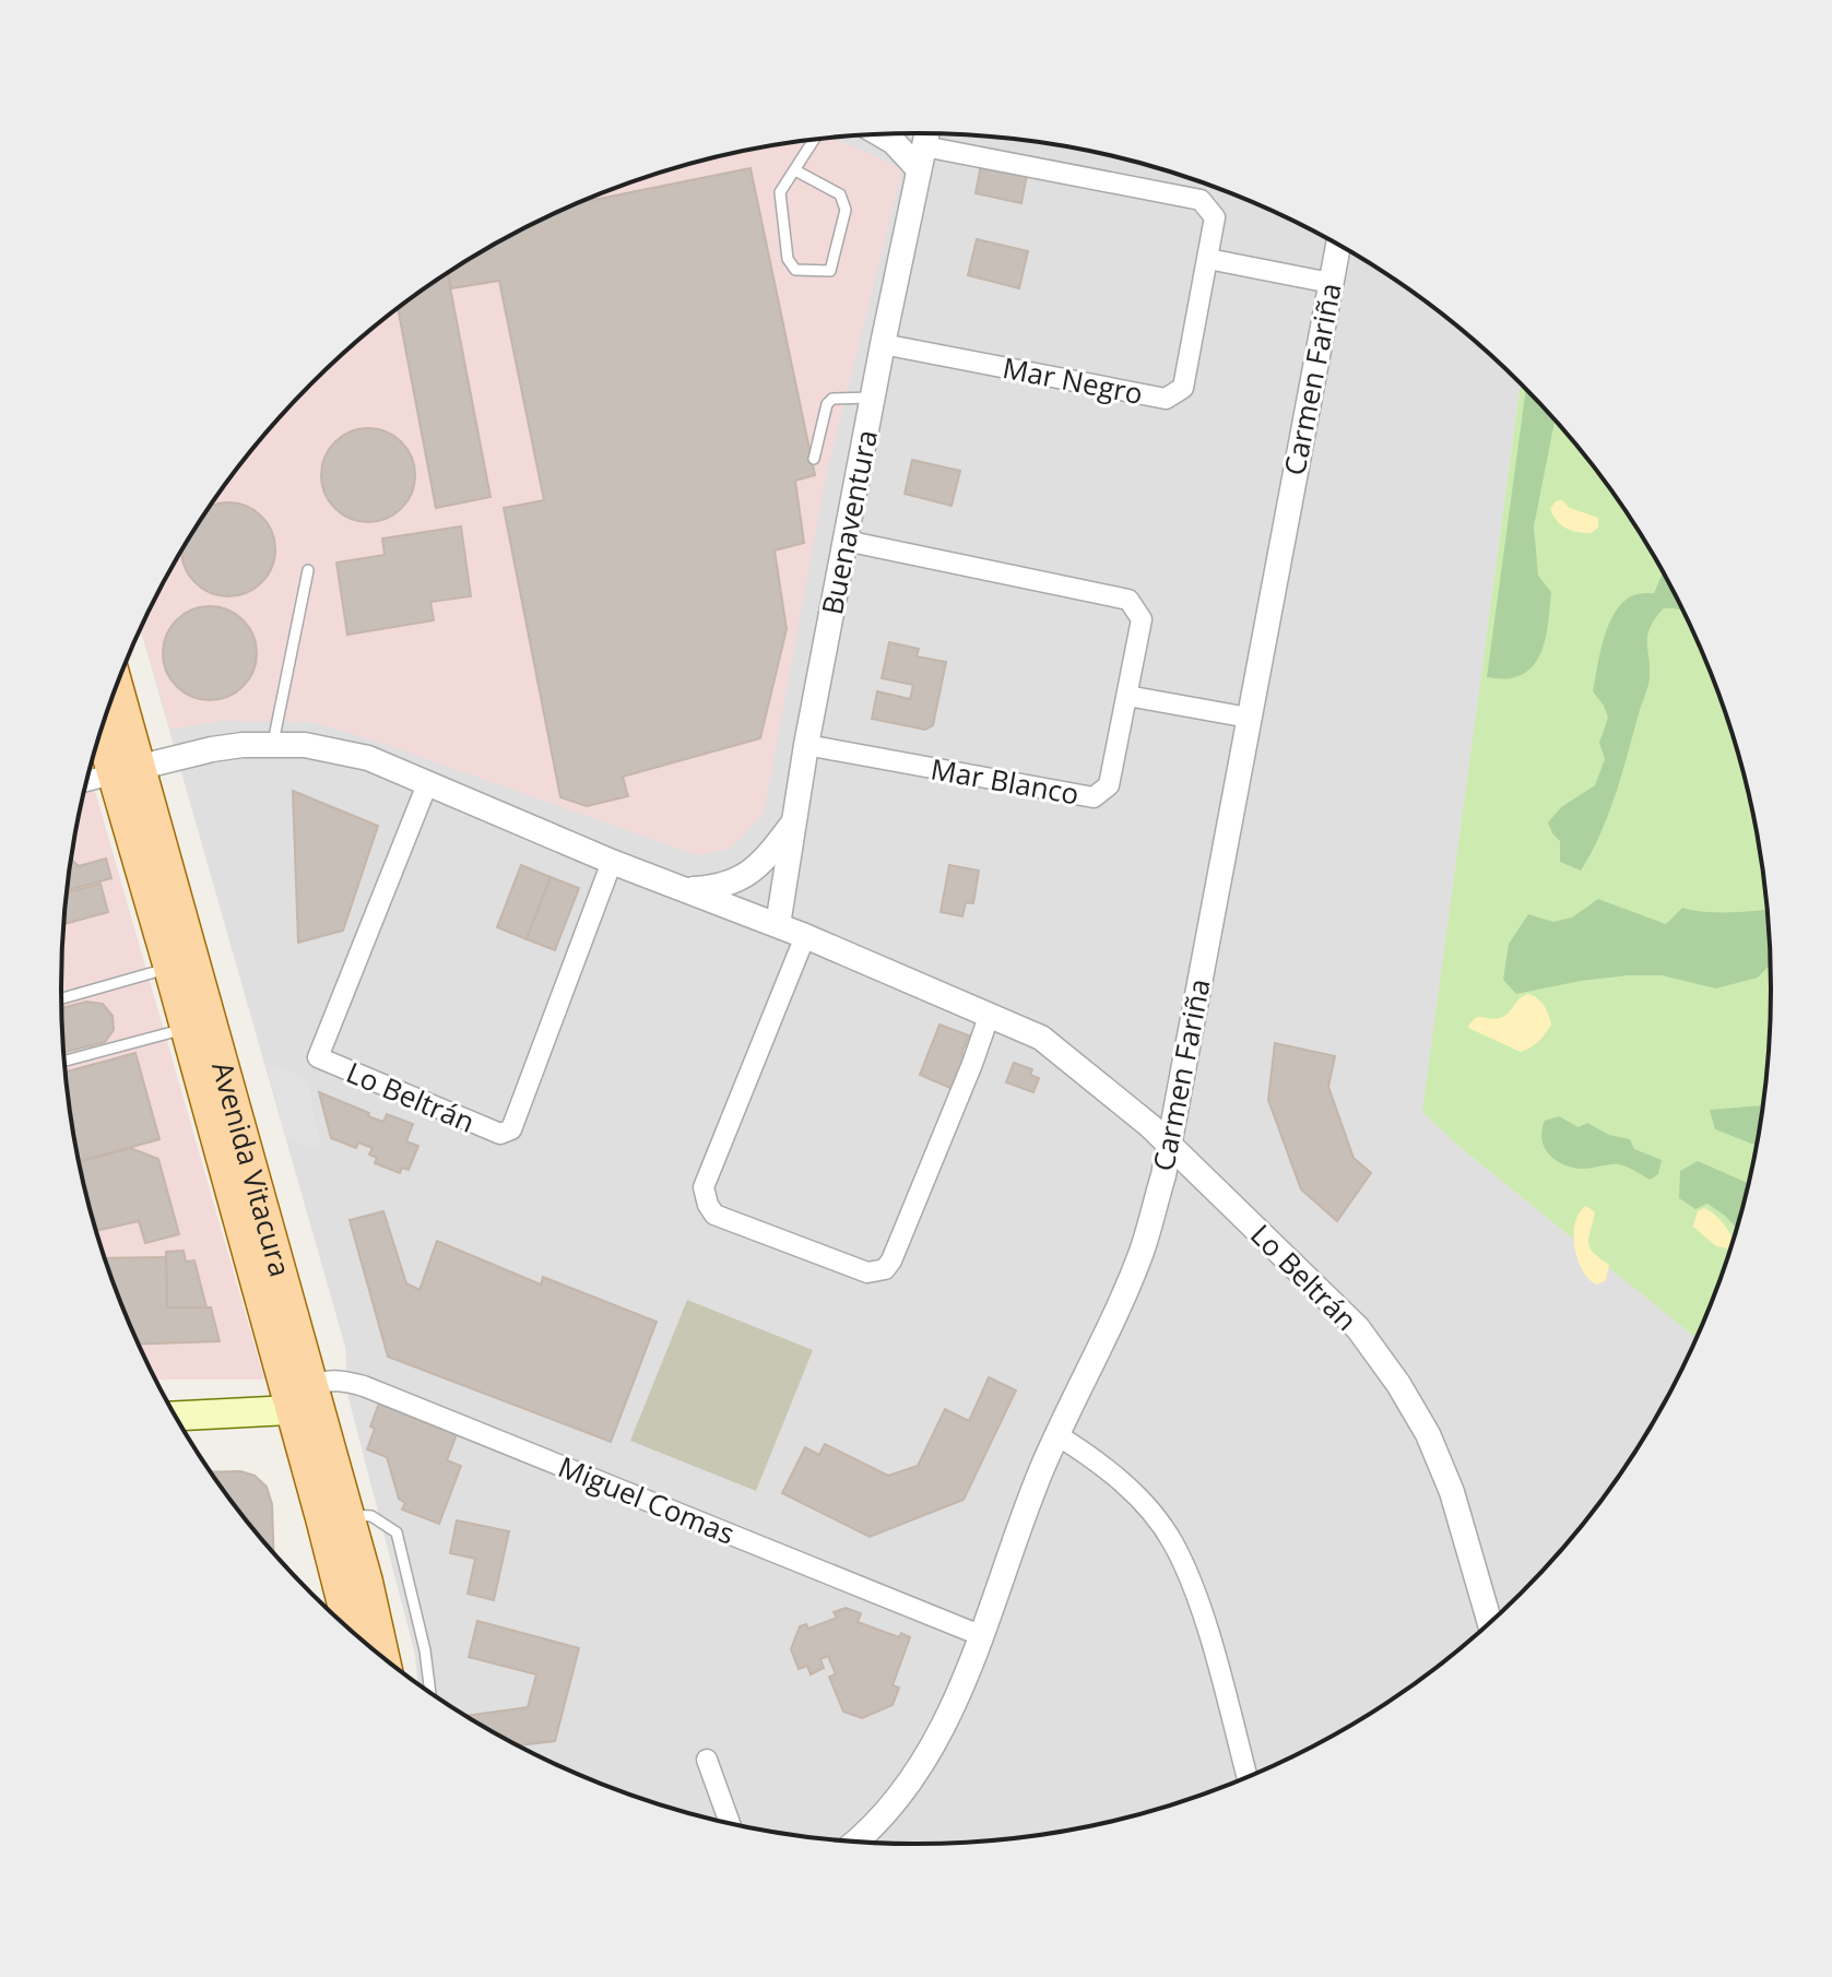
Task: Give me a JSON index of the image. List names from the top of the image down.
{
  "streets": {
    "main road": ["Avenida Vitacura"],
    "street": [
      "Carmen Fariña",
      "Mar Negro",
      "Buenaventura",
      "Mar Blanco",
      "Lo Beltrán",
      "Miguel Comas"
    ]
  },
  "crossings": [
    ["Carmen Fariña", "Lo Beltrán"],
    ["Carmen Fariña", "Miguel Comas"],
    ["Mar Negro", "Buenaventura"],
    ["Buenaventura", "Mar Blanco"],
    ["Buenaventura", "Lo Beltrán"],
    ["Lo Beltrán", "Avenida Vitacura"],
    ["Avenida Vitacura", "Miguel Comas"]
  ]
}
